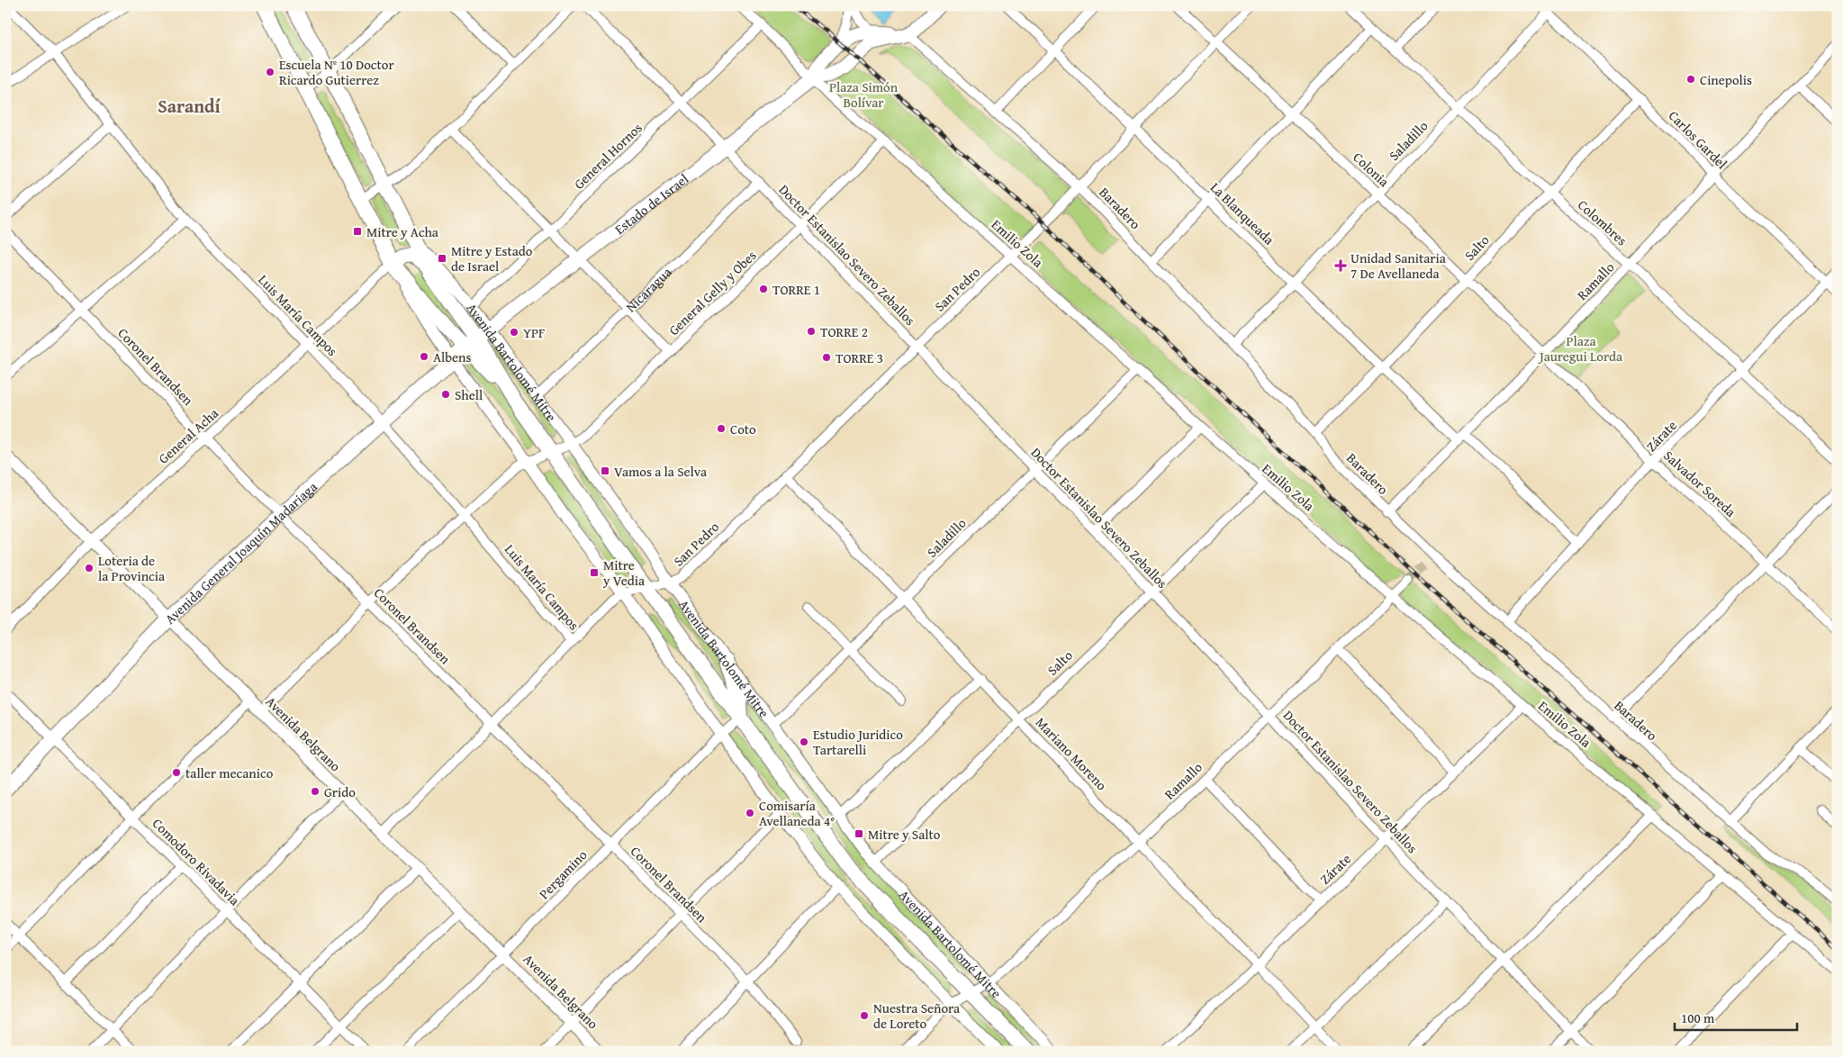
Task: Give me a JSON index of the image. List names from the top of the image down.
{
  "streets": {
    "main road": ["Estado de Israel", "Avenida Bartolomé Mitre", "Avenida General Joaquín Madariaga"],
    "street": [
      "Carlos Gardel",
      "Saladillo",
      "General Hornos",
      "Colonia",
      "Baradero",
      "La Blanqueada",
      "Colombres",
      "Emilio Zola",
      "Salto",
      "Doctor Estanislao Severo Zeballos",
      "Ramallo",
      "San Pedro",
      "Nicaragua",
      "General Gelly y Obes",
      "Luis María Campos",
      "Coronel Brandsen",
      "General Acha",
      "Zárate",
      "Salvador Soreda",
      "Avenida Belgrano",
      "Mariano Moreno",
      "Comodoro Rivadavia",
      "Pergamino"
    ]
  },
  "crossings": [
    ["Carlos Gardel", "Saladillo"],
    ["Carlos Gardel", "Salto"],
    ["Carlos Gardel", "Ramallo"],
    ["Carlos Gardel", "Zárate"],
    ["Saladillo", "Colonia"],
    ["Saladillo", "Baradero"],
    ["Saladillo", "La Blanqueada"],
    ["Saladillo", "Colombres"],
    ["Saladillo", "Emilio Zola"],
    ["Saladillo", "Doctor Estanislao Severo Zeballos"],
    ["Saladillo", "Avenida Bartolomé Mitre"],
    ["Saladillo", "Mariano Moreno"],
    ["General Hornos", "Emilio Zola"],
    ["General Hornos", "Doctor Estanislao Severo Zeballos"],
    ["General Hornos", "Avenida Bartolomé Mitre"],
    ["Colonia", "Salto"],
    ["Colonia", "Ramallo"],
    ["Colonia", "San Pedro"],
    ["Colonia", "Salvador Soreda"],
    ["Estado de Israel", "Baradero"],
    ["Estado de Israel", "Emilio Zola"],
    ["Estado de Israel", "Doctor Estanislao Severo Zeballos"],
    ["Estado de Israel", "Avenida Bartolomé Mitre"],
    ["Estado de Israel", "Avenida General Joaquín Madariaga"],
    ["Baradero", "Salto"],
    ["Baradero", "Ramallo"],
    ["Baradero", "San Pedro"],
    ["Baradero", "Zárate"],
    ["La Blanqueada", "Salto"],
    ["La Blanqueada", "Ramallo"],
    ["La Blanqueada", "San Pedro"],
    ["La Blanqueada", "Zárate"],
    ["Colombres", "Salto"],
    ["Colombres", "Ramallo"],
    ["Colombres", "Zárate"],
    ["Emilio Zola", "Salto"],
    ["Emilio Zola", "Ramallo"],
    ["Emilio Zola", "San Pedro"],
    ["Emilio Zola", "General Gelly y Obes"],
    ["Emilio Zola", "Zárate"],
    ["Salto", "Doctor Estanislao Severo Zeballos"],
    ["Salto", "Avenida Bartolomé Mitre"],
    ["Salto", "Mariano Moreno"],
    ["Doctor Estanislao Severo Zeballos", "Ramallo"],
    ["Doctor Estanislao Severo Zeballos", "San Pedro"],
    ["Doctor Estanislao Severo Zeballos", "Nicaragua"],
    ["Doctor Estanislao Severo Zeballos", "General Gelly y Obes"],
    ["Doctor Estanislao Severo Zeballos", "Zárate"],
    ["Ramallo", "Avenida Bartolomé Mitre"],
    ["Ramallo", "Salvador Soreda"],
    ["Ramallo", "Mariano Moreno"],
    ["San Pedro", "Avenida Bartolomé Mitre"],
    ["San Pedro", "Mariano Moreno"],
    ["Nicaragua", "Avenida Bartolomé Mitre"],
    ["General Gelly y Obes", "Luis María Campos"],
    ["General Gelly y Obes", "Avenida Bartolomé Mitre"],
    ["General Gelly y Obes", "Coronel Brandsen"],
    ["General Gelly y Obes", "Avenida Belgrano"],
    ["Luis María Campos", "General Acha"],
    ["Luis María Campos", "Avenida General Joaquín Madariaga"],
    ["Avenida Bartolomé Mitre", "General Acha"],
    ["Avenida Bartolomé Mitre", "Avenida General Joaquín Madariaga"],
    ["Avenida Bartolomé Mitre", "Pergamino"],
    ["Coronel Brandsen", "General Acha"],
    ["Coronel Brandsen", "Avenida General Joaquín Madariaga"],
    ["Coronel Brandsen", "Pergamino"],
    ["General Acha", "Avenida Belgrano"],
    ["Zárate", "Salvador Soreda"],
    ["Zárate", "Mariano Moreno"],
    ["Avenida General Joaquín Madariaga", "Avenida Belgrano"],
    ["Avenida General Joaquín Madariaga", "Comodoro Rivadavia"],
    ["Avenida Belgrano", "Pergamino"]
  ],
  "districts": ["Sarandí"],
  "parks": ["Plaza Simón Bolívar", "Plaza Jauregui Lorda"],
  "places": {
    "other": [
      "Escuela Nº 10 Doctor Ricardo Gutierrez",
      "Cinepolis",
      "TORRE 1",
      "TORRE 2",
      "YPF",
      "Albens",
      "TORRE 3",
      "Shell",
      "Coto",
      "Loteria de la Provincia",
      "Estudio Juridico Tartarelli",
      "taller mecanico",
      "Grido",
      "Comisaría Avellaneda 4°",
      "Nuestra Señora de Loreto"
    ],
    "transit": [
      "Mitre y Acha",
      "Mitre y Estado de Israel",
      "Vamos a la Selva",
      "Mitre y Vedia",
      "Mitre y Salto"
    ],
    "health": ["Unidad Sanitaria 7 De Avellaneda"]
  },
  "scale_bar": "100 m"
}
